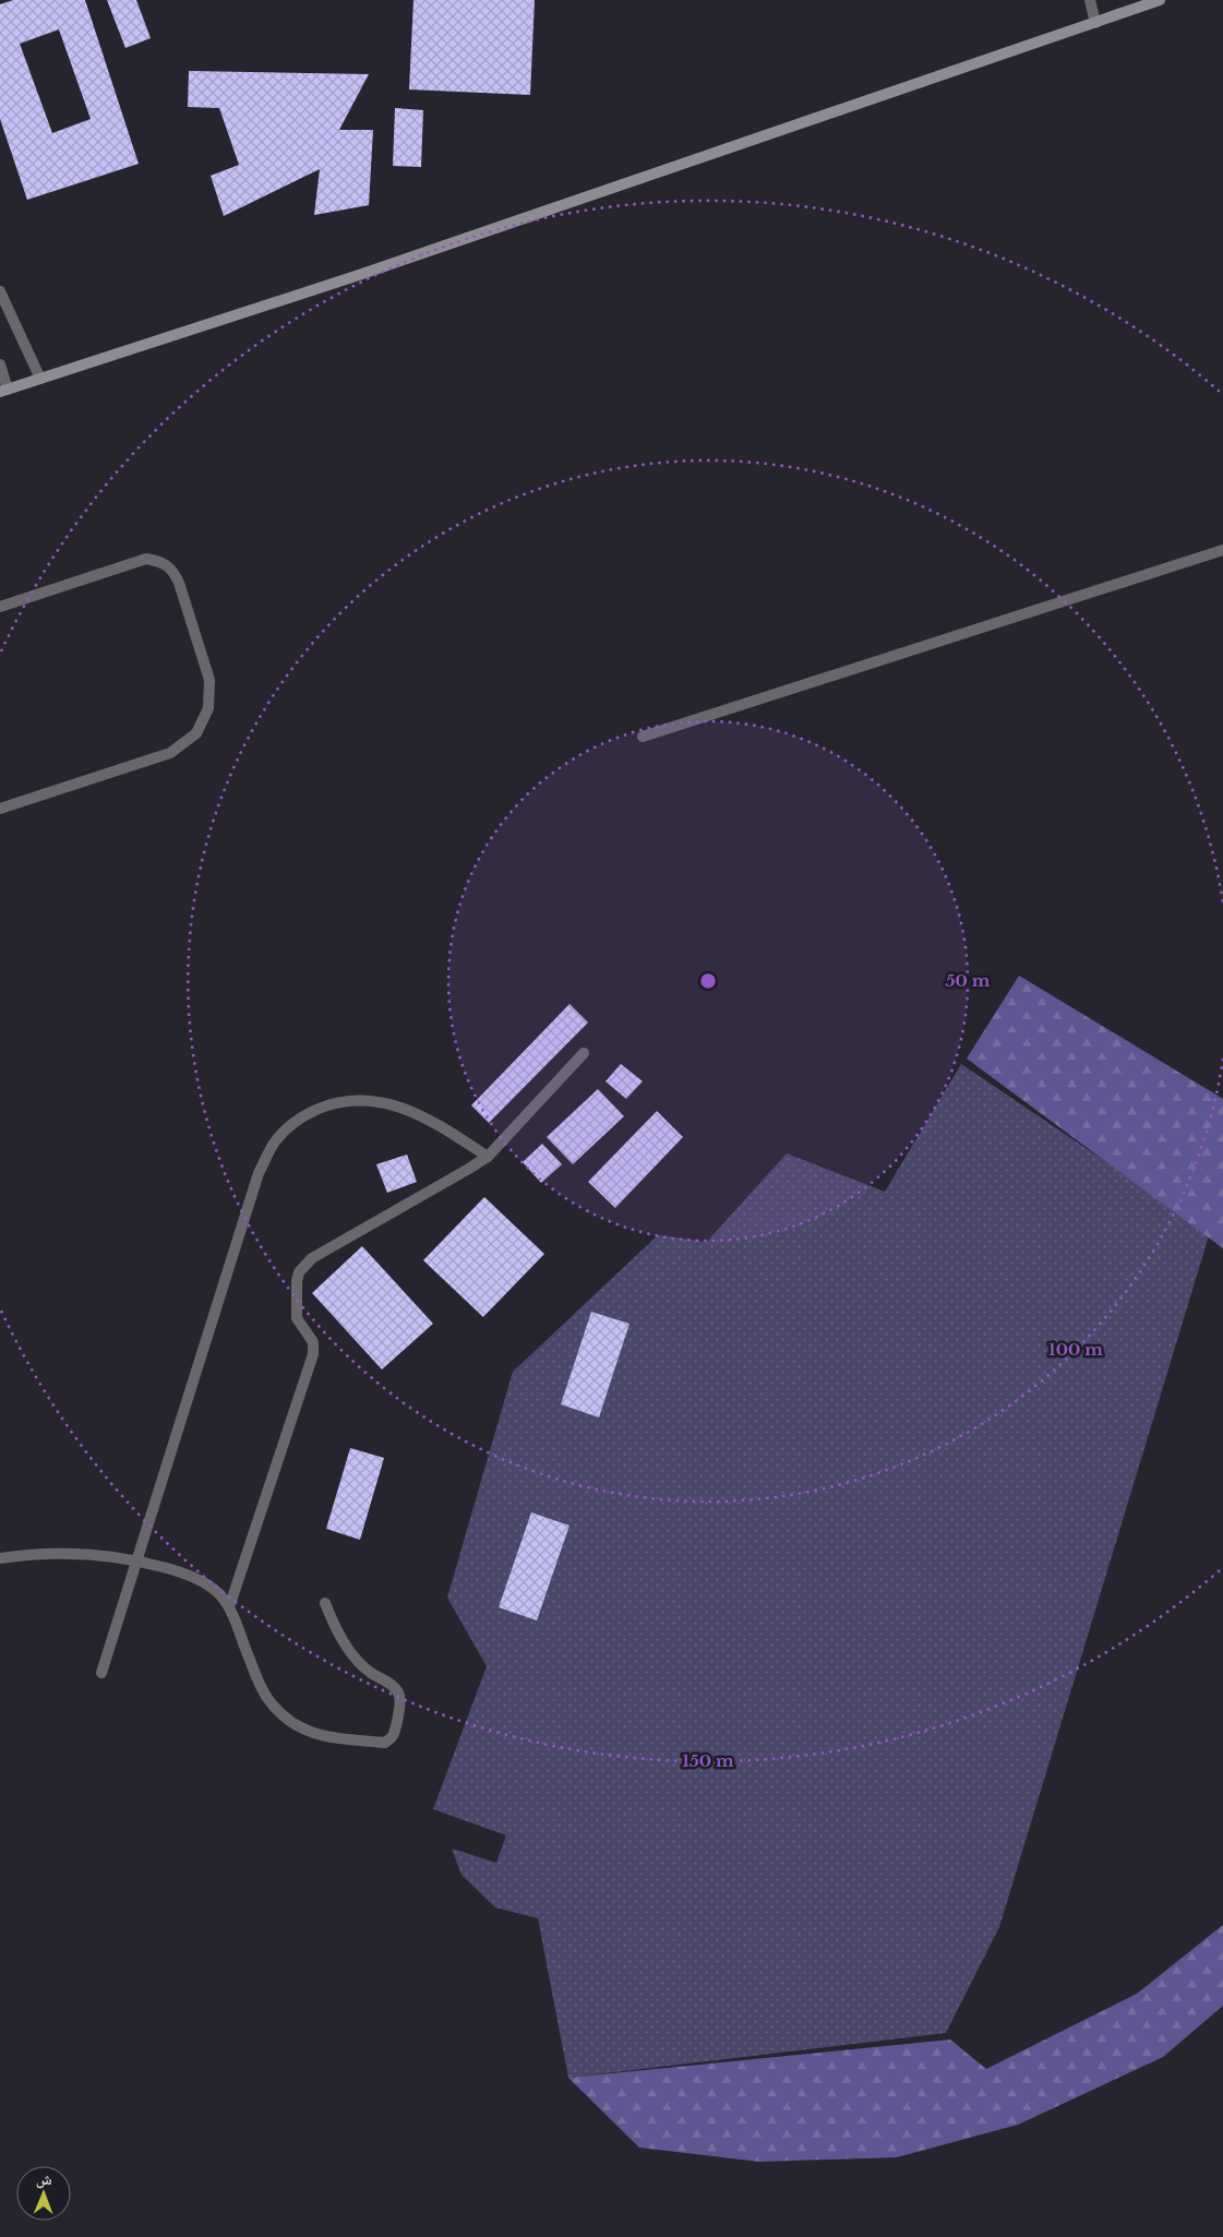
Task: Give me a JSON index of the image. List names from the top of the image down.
{
  "north": "top",
  "rings": ["50 m", "100 m", "150 m"]
}
